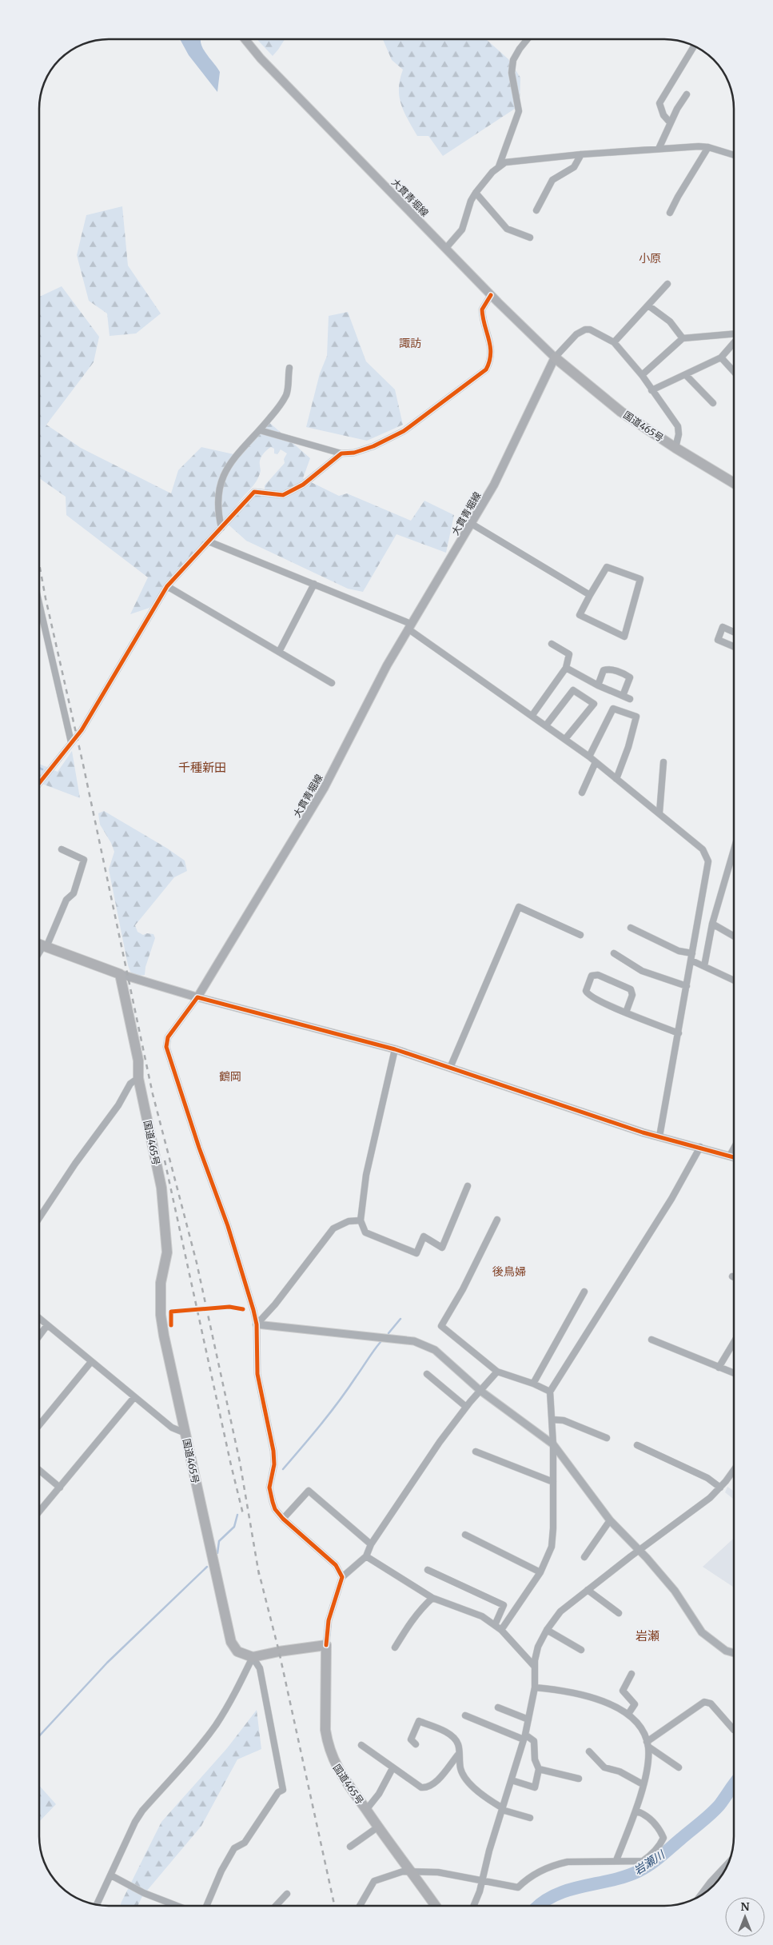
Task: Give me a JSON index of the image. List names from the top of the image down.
{
  "streets": {
    "highway": ["国道465号"],
    "main road": ["大貫青堀線"]
  },
  "crossings": [
    ["大貫青堀線", "国道465号"]
  ],
  "districts": [
    "小原",
    "諏訪",
    "千種新田",
    "鶴岡",
    "後鳥婦",
    "岩瀬"
  ],
  "water": ["岩瀬川"],
  "north": "top"
}
